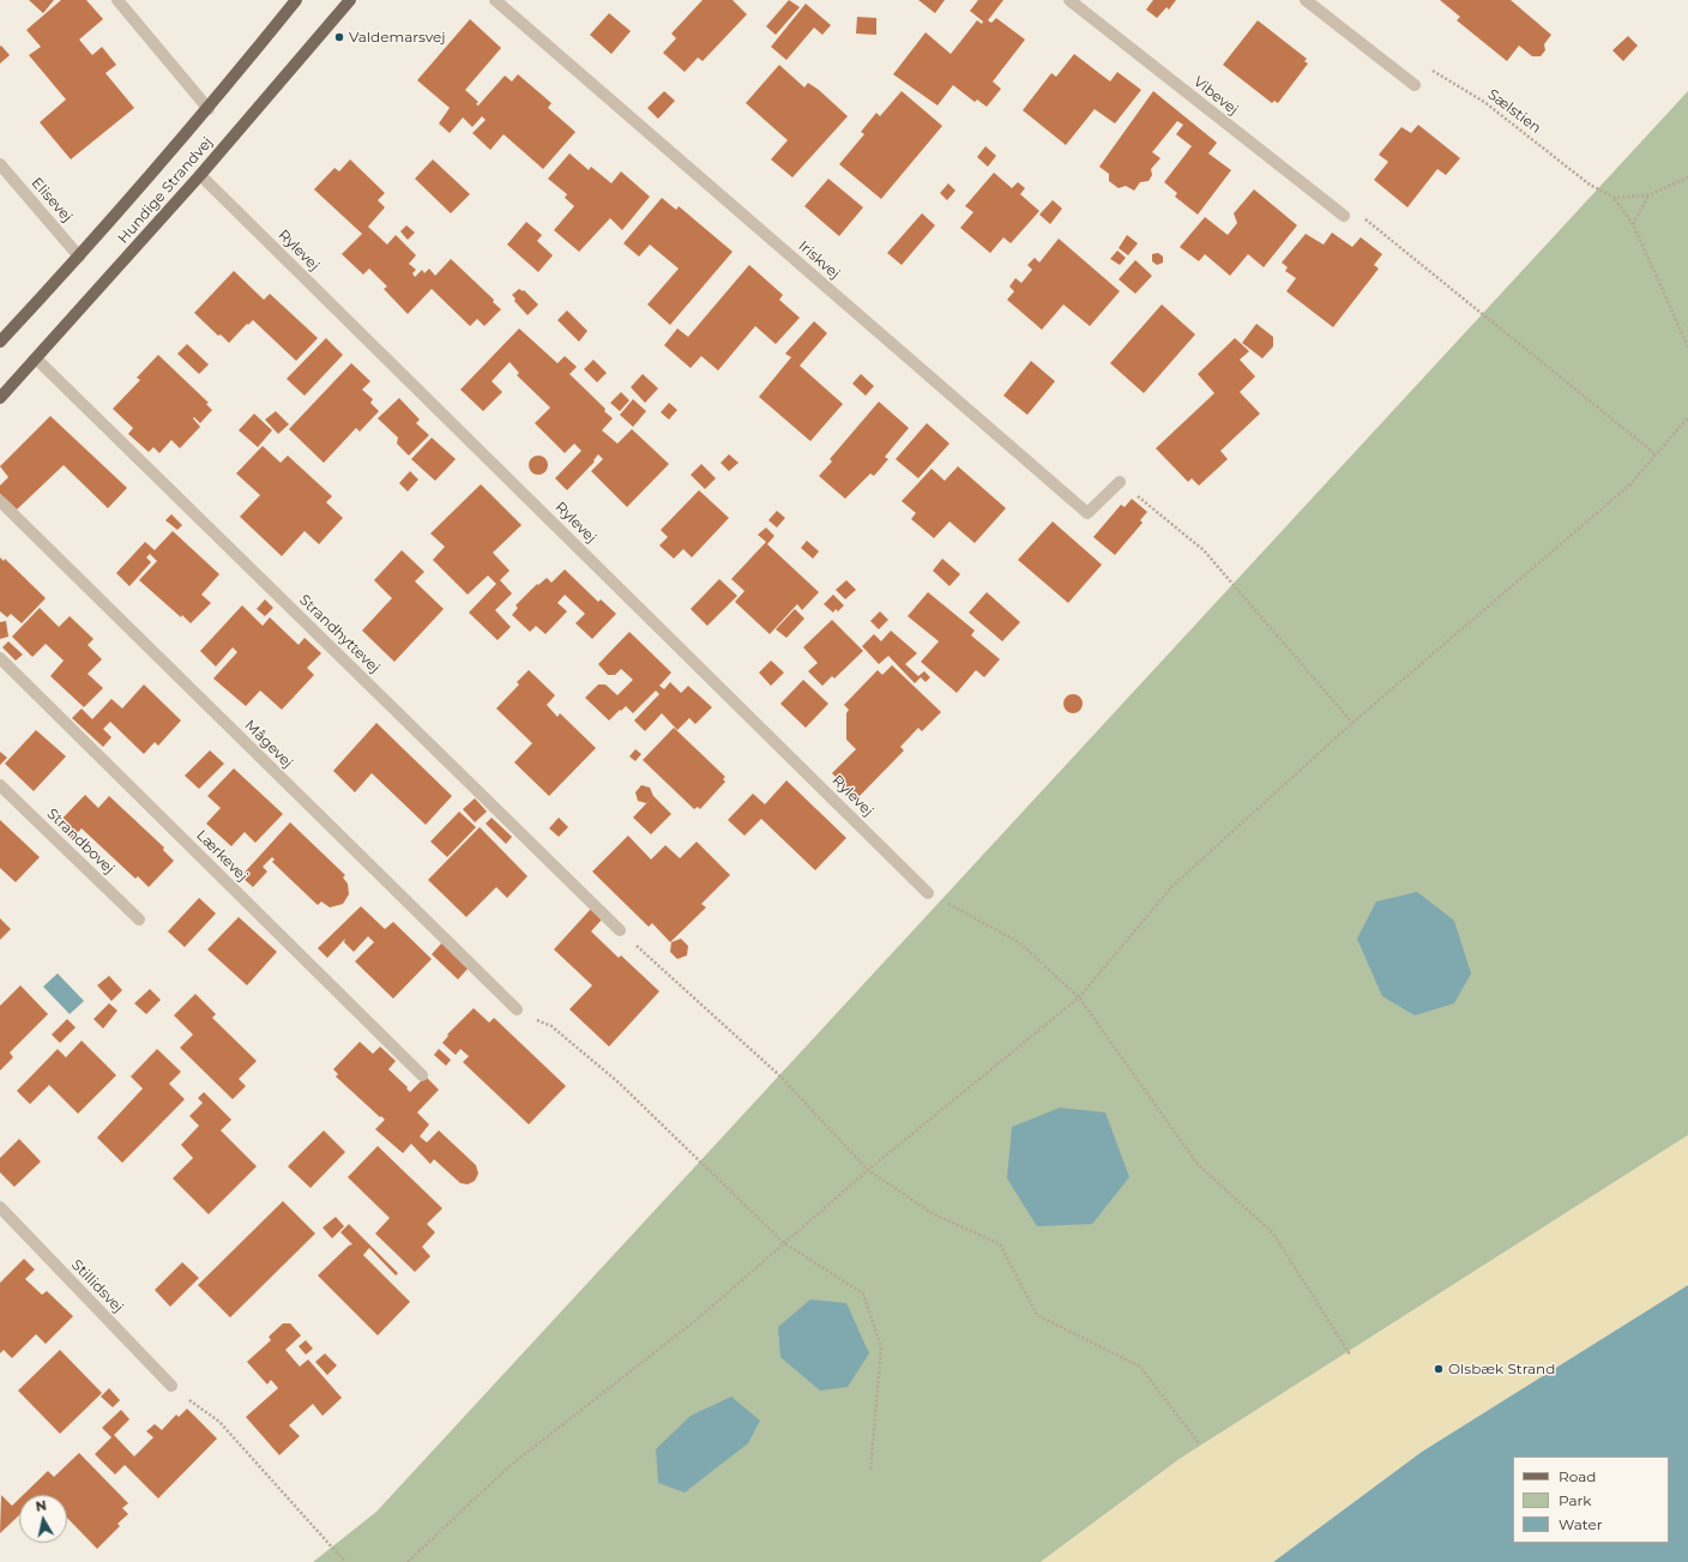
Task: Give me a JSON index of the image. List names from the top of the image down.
{
  "streets": {
    "main road": ["Hundige Strandvej"],
    "street": [
      "Vibevej",
      "Elisevej",
      "Rylevej",
      "Iriskvej",
      "Strandhyttevej",
      "Mågevej",
      "Strandbovej",
      "Lærkevej",
      "Stillidsvej"
    ],
    "path": ["Sælstien"]
  },
  "crossings": [
    ["Hundige Strandvej", "Elisevej"],
    ["Hundige Strandvej", "Rylevej"],
    ["Hundige Strandvej", "Strandhyttevej"]
  ],
  "places": ["Valdemarsvej", "Olsbæk Strand"],
  "legend": ["Road", "Park", "Water"],
  "north": "top"
}
